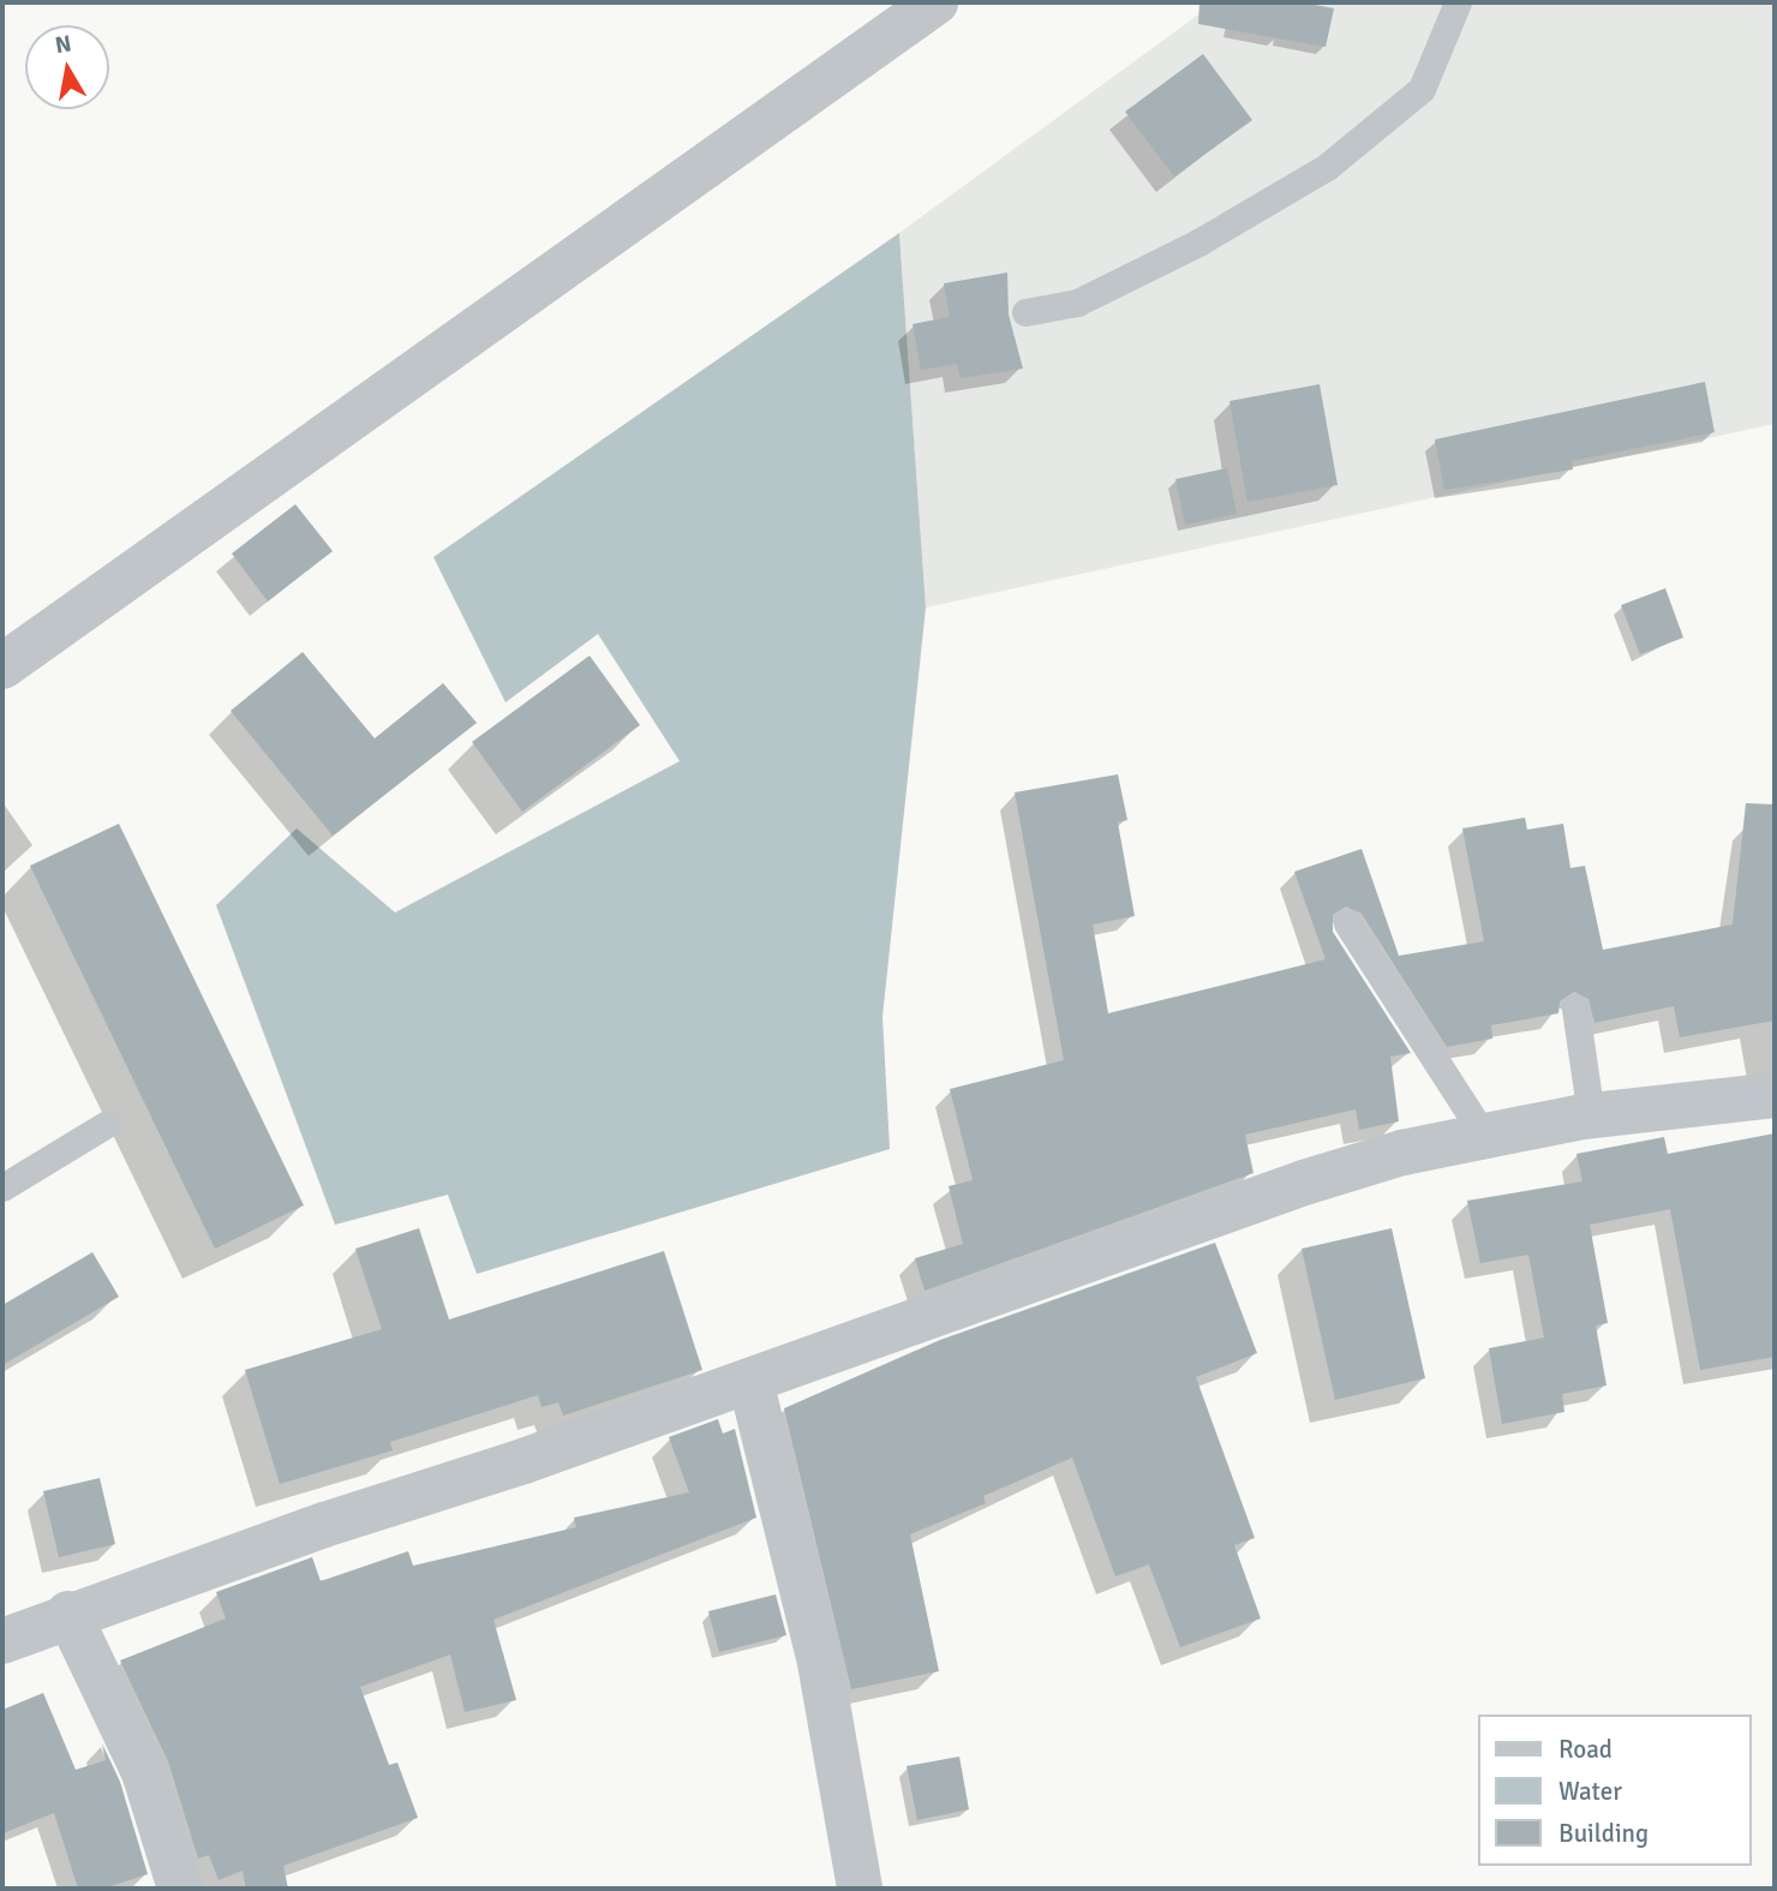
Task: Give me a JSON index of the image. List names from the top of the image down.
{
  "legend": ["Road", "Water", "Building"],
  "north": "top"
}
